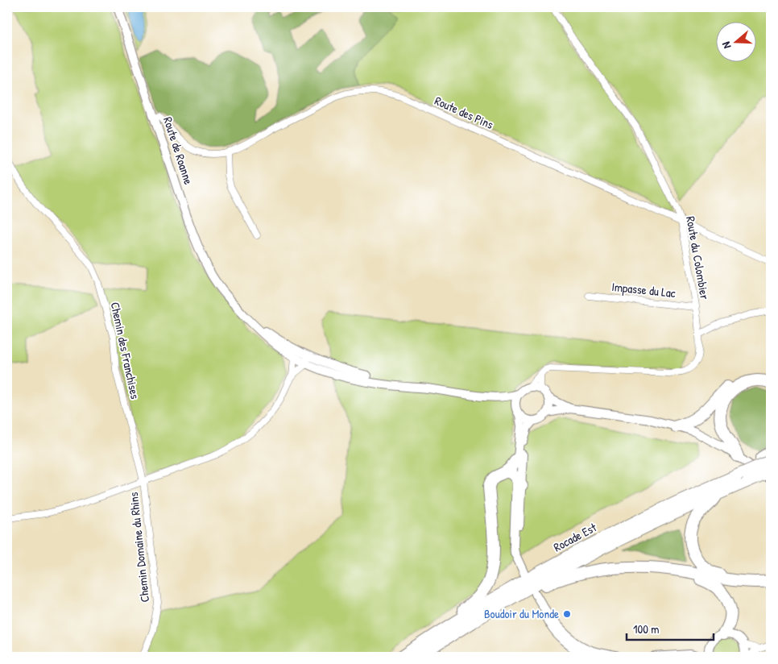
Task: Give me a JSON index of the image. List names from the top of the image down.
{
  "streets": {
    "highway": ["Rocade Est"],
    "main road": ["Route de Roanne"],
    "street": [
      "Route des Pins",
      "Route du Colombier",
      "Impasse du Lac",
      "Chemin des Franchises",
      "Chemin Domaine du Rhins"
    ]
  },
  "crossings": [
    ["Route des Pins", "Route de Roanne"],
    ["Route des Pins", "Route du Colombier"],
    ["Route du Colombier", "Impasse du Lac"],
    ["Chemin des Franchises", "Chemin Domaine du Rhins"]
  ],
  "places": ["Boudoir du Monde"],
  "scale_bar": "100 m",
  "north": "left"
}
